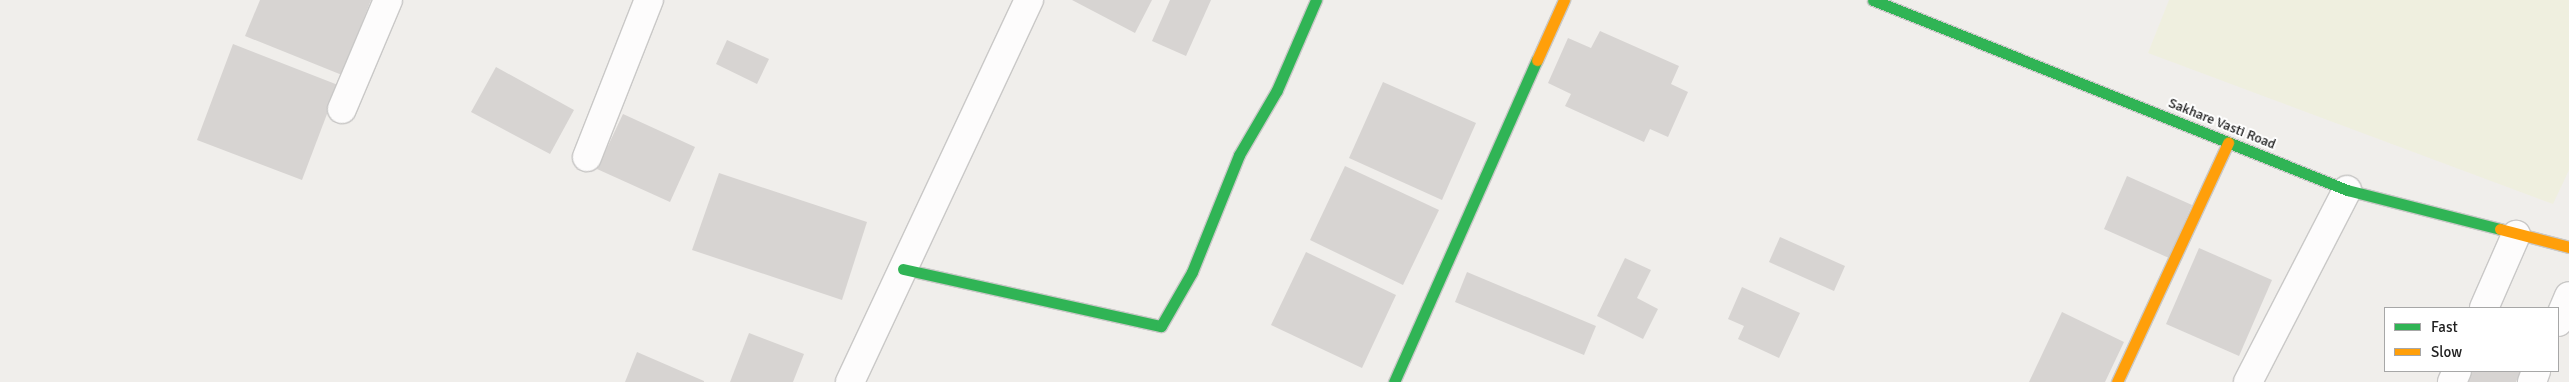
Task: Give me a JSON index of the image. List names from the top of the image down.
{
  "streets": {
    "street": ["Sakhare Vasti Road"]
  },
  "legend": ["Fast", "Slow"]
}
